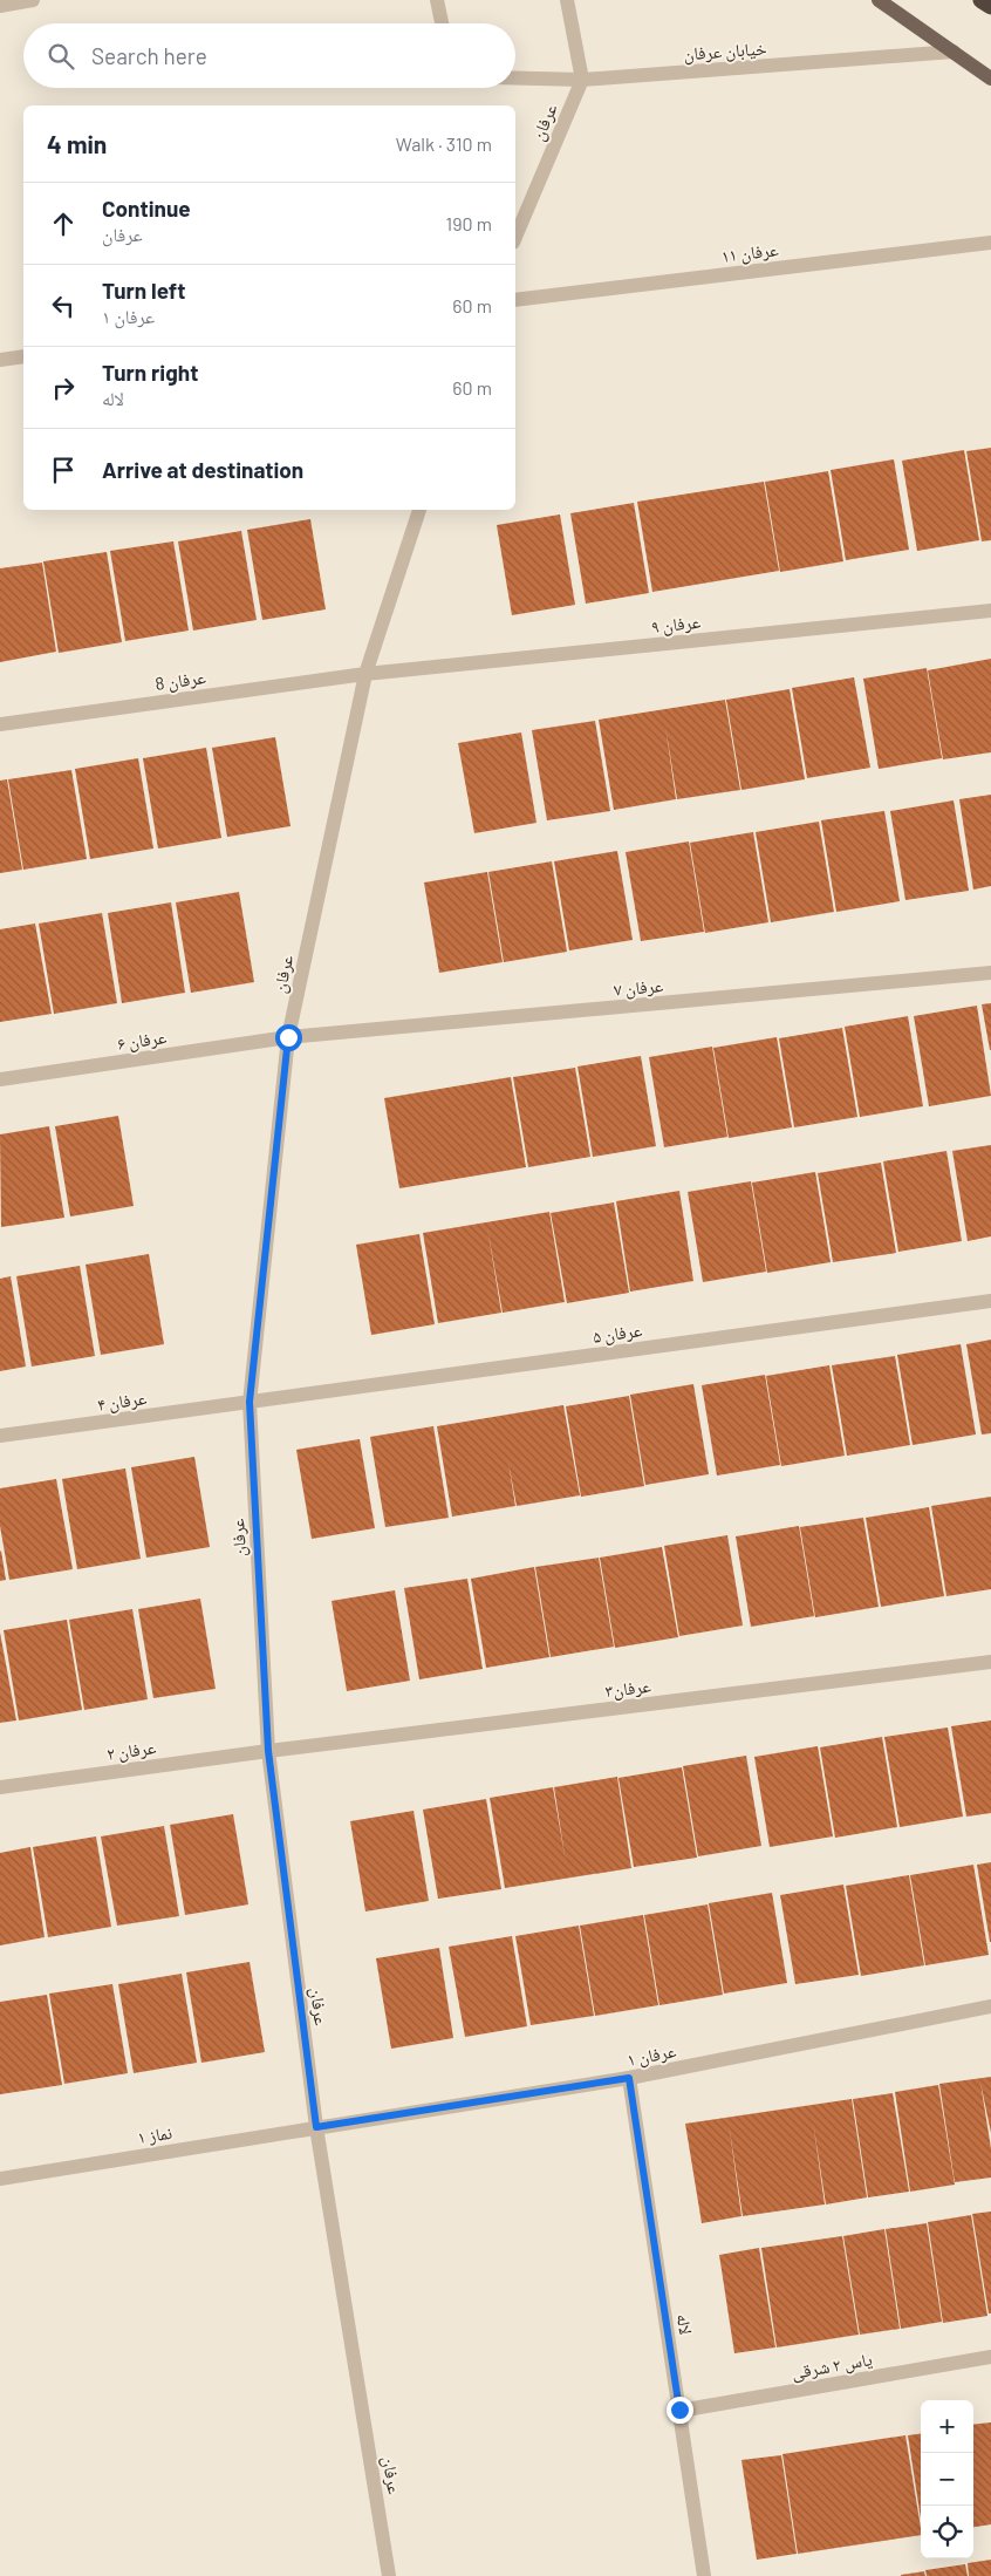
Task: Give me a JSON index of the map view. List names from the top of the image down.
{
  "streets": {
    "street": [
      "خیابان عرفان",
      "عرفان",
      "عرفان ۱۱",
      "عرفان ۹",
      "عرفان 8",
      "عرفان ۷",
      "عرفان ۶",
      "عرفان ۵",
      "عرفان ۴",
      "عرفان۳",
      "عرفان ۲",
      "عرفان ۱",
      "نماز ۱",
      "لاله",
      "یاس ۲ شرقی"
    ]
  },
  "crossings": [
    ["خیابان عرفان", "عرفان"],
    ["عرفان", "عرفان ۹"],
    ["عرفان", "عرفان 8"],
    ["عرفان", "عرفان ۷"],
    ["عرفان", "عرفان ۶"],
    ["عرفان", "عرفان ۵"],
    ["عرفان", "عرفان ۴"],
    ["عرفان", "عرفان۳"],
    ["عرفان", "عرفان ۲"],
    ["عرفان", "عرفان ۱"],
    ["عرفان", "نماز ۱"],
    ["عرفان ۹", "عرفان 8"],
    ["عرفان ۷", "عرفان ۶"],
    ["عرفان ۵", "عرفان ۴"],
    ["عرفان۳", "عرفان ۲"],
    ["عرفان ۱", "نماز ۱"],
    ["عرفان ۱", "لاله"],
    ["لاله", "یاس ۲ شرقی"]
  ],
  "page": {
    "search": "Search here",
    "heading": ["4 min", "Walk · 310 m"],
    "list": [
      ["Continue", "عرفان", "190 m"],
      ["Turn left", "عرفان ۱", "60 m"],
      ["Turn right", "لاله", "60 m"],
      "Arrive at destination"
    ],
    "map_buttons": ["+", "−"]
  }
}
